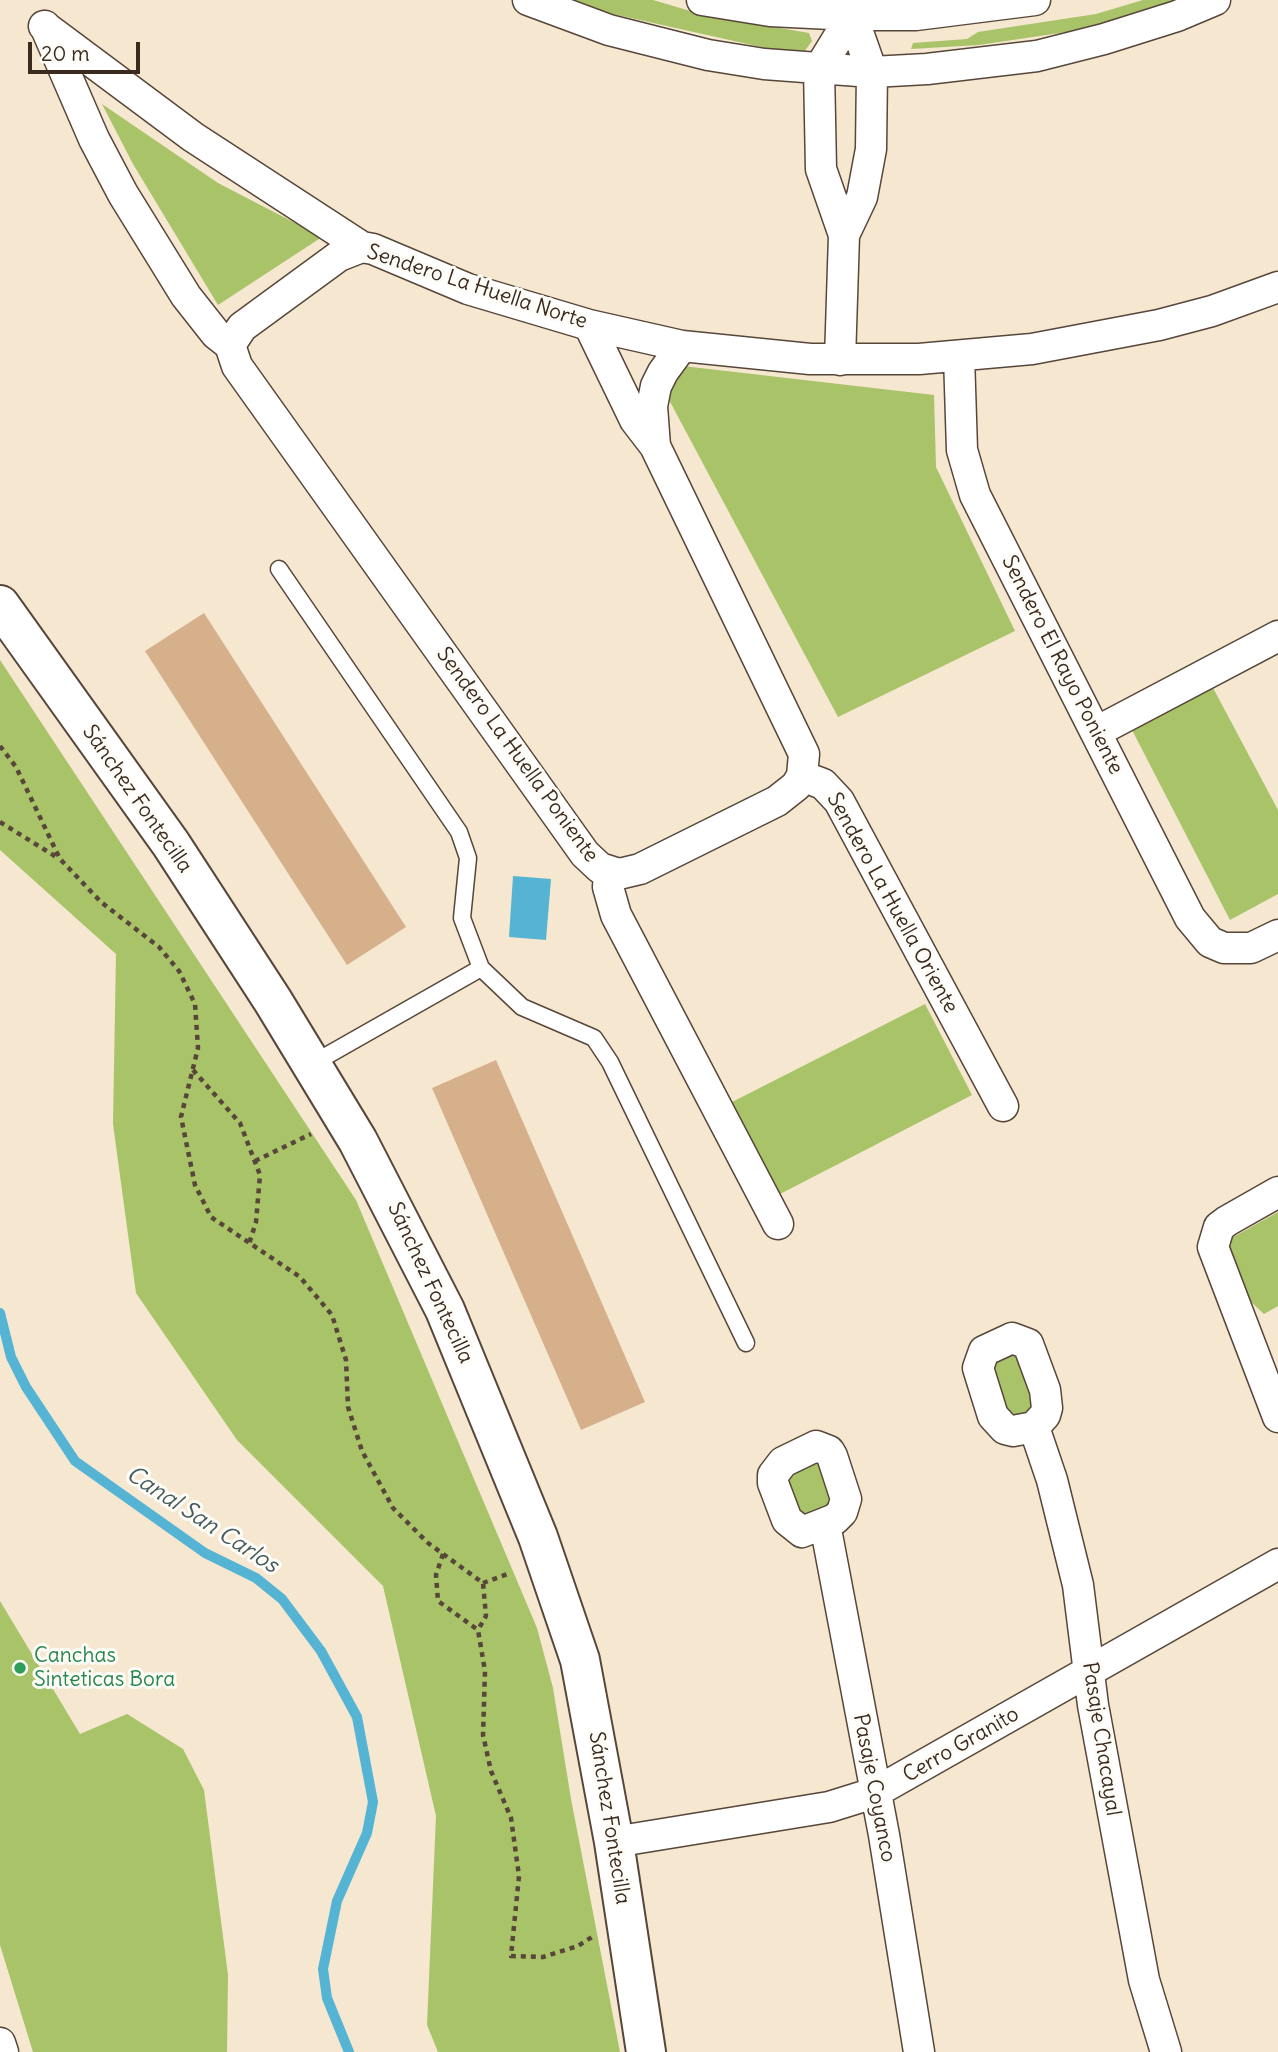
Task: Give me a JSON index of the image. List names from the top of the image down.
{
  "streets": {
    "street": [
      "Sendero La Huella Norte",
      "Sendero El Rayo Poniente",
      "Sendero La Huella Poniente",
      "Sánchez Fontecilla",
      "Sendero La Huella Oriente",
      "Pasaje Chacayal",
      "Cerro Granito",
      "Pasaje Coyanco"
    ]
  },
  "crossings": [
    ["Sendero La Huella Norte", "Sendero El Rayo Poniente"],
    ["Sendero La Huella Norte", "Sendero La Huella Poniente"],
    ["Sendero La Huella Norte", "Sendero La Huella Oriente"],
    ["Sánchez Fontecilla", "Cerro Granito"],
    ["Pasaje Chacayal", "Cerro Granito"],
    ["Cerro Granito", "Pasaje Coyanco"]
  ],
  "water": ["Canal San Carlos"],
  "places": ["Canchas Sinteticas Bora"],
  "scale_bar": "20 m"
}
